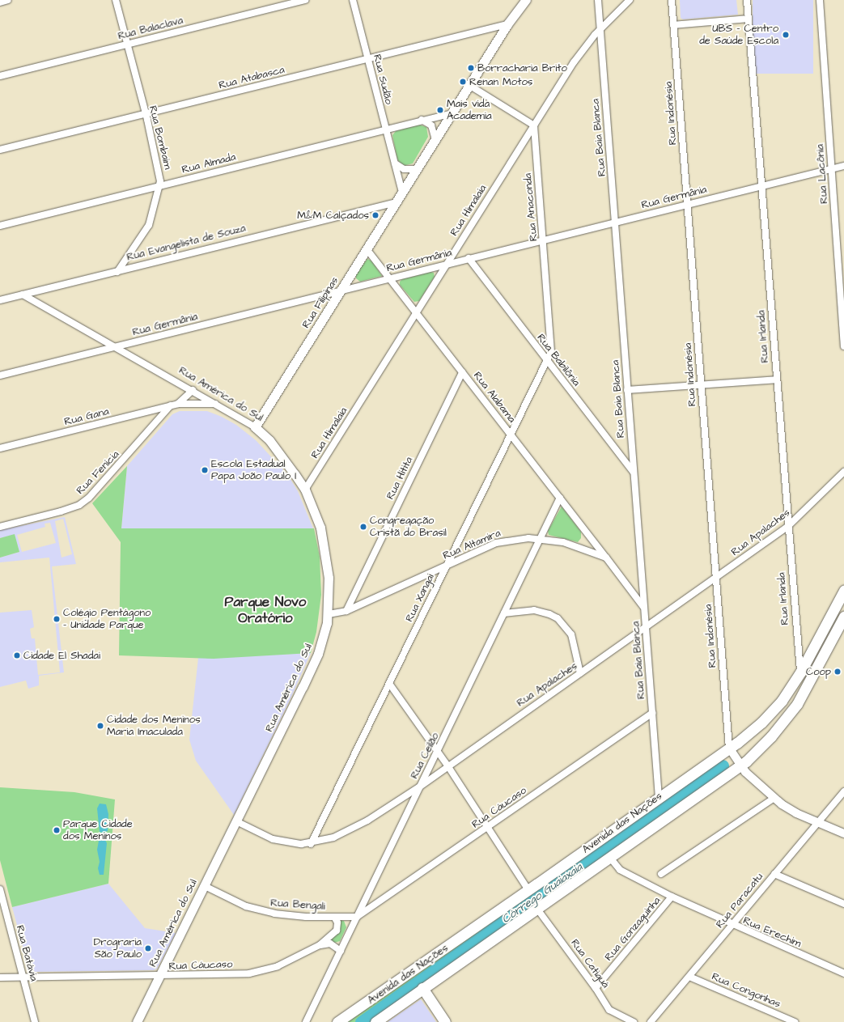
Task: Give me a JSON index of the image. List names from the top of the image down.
{
  "streets": {
    "main road": ["Rua Filipinas", "Rua América do Sul", "Avenida das Nações"],
    "street": [
      "Rua Balaclava",
      "Rua Atabasca",
      "Rua Sudão",
      "Rua Indonésia",
      "Rua Bombaim",
      "Rua Baia Blanca",
      "Rua Almada",
      "Rua Lacônia",
      "Rua Germânia",
      "Rua Anaconda",
      "Rua Himalaia",
      "Rua Evangelista de Souza",
      "Rua Irlanda",
      "Rua Babilônia",
      "Rua Alabama",
      "Rua Gana",
      "Rua Fenícia",
      "Rua Hitita",
      "Rua Apalaches",
      "Rua Altamira",
      "Rua Xangai",
      "Rua Ceilão",
      "Rua Cáucaso",
      "Rua Paracatu",
      "Rua Bengali",
      "Rua Gonzaguinha",
      "Rua Erechim",
      "Rua Batávia",
      "Rua Catiguá",
      "Rua Congonhas"
    ]
  },
  "crossings": [
    ["Rua Balaclava", "Rua Bombaim"],
    ["Rua Atabasca", "Rua Sudão"],
    ["Rua Atabasca", "Rua Bombaim"],
    ["Rua Sudão", "Rua Almada"],
    ["Rua Indonésia", "Rua Germânia"],
    ["Rua Indonésia", "Rua Apalaches"],
    ["Rua Indonésia", "Avenida das Nações"],
    ["Rua Bombaim", "Rua Almada"],
    ["Rua Bombaim", "Rua Evangelista de Souza"],
    ["Rua Baia Blanca", "Rua Germânia"],
    ["Rua Baia Blanca", "Rua Himalaia"],
    ["Rua Baia Blanca", "Rua Babilônia"],
    ["Rua Baia Blanca", "Rua Apalaches"],
    ["Rua Baia Blanca", "Rua Cáucaso"],
    ["Rua Baia Blanca", "Avenida das Nações"],
    ["Rua Lacônia", "Rua Germânia"],
    ["Rua Germânia", "Rua Anaconda"],
    ["Rua Germânia", "Rua Himalaia"],
    ["Rua Germânia", "Rua Filipinas"],
    ["Rua Germânia", "Rua Irlanda"],
    ["Rua Germânia", "Rua Babilônia"],
    ["Rua Germânia", "Rua América do Sul"],
    ["Rua Germânia", "Rua Alabama"],
    ["Rua Anaconda", "Rua Himalaia"],
    ["Rua Anaconda", "Rua Babilônia"],
    ["Rua Anaconda", "Rua Xangai"],
    ["Rua Himalaia", "Rua América do Sul"],
    ["Rua Himalaia", "Rua Alabama"],
    ["Rua Evangelista de Souza", "Rua Filipinas"],
    ["Rua Evangelista de Souza", "Rua América do Sul"],
    ["Rua Filipinas", "Rua América do Sul"],
    ["Rua Filipinas", "Rua Alabama"],
    ["Rua Irlanda", "Rua Apalaches"],
    ["Rua Irlanda", "Avenida das Nações"],
    ["Rua Babilônia", "Rua Xangai"],
    ["Rua América do Sul", "Rua Gana"],
    ["Rua América do Sul", "Rua Apalaches"],
    ["Rua América do Sul", "Rua Altamira"],
    ["Rua América do Sul", "Rua Cáucaso"],
    ["Rua América do Sul", "Rua Bengali"],
    ["Rua Alabama", "Rua Hitita"],
    ["Rua Alabama", "Rua Altamira"],
    ["Rua Alabama", "Rua Xangai"],
    ["Rua Alabama", "Rua Ceilão"],
    ["Rua Gana", "Rua Fenícia"],
    ["Rua Hitita", "Rua Altamira"],
    ["Rua Apalaches", "Rua Xangai"],
    ["Rua Apalaches", "Rua Ceilão"],
    ["Rua Altamira", "Rua Xangai"],
    ["Rua Altamira", "Rua Ceilão"],
    ["Rua Ceilão", "Rua Cáucaso"],
    ["Rua Ceilão", "Rua Bengali"],
    ["Rua Cáucaso", "Rua Bengali"],
    ["Rua Cáucaso", "Rua Batávia"],
    ["Avenida das Nações", "Rua Erechim"],
    ["Avenida das Nações", "Rua Catiguá"],
    ["Rua Paracatu", "Rua Erechim"],
    ["Rua Paracatu", "Rua Congonhas"],
    ["Rua Gonzaguinha", "Rua Erechim"],
    ["Rua Gonzaguinha", "Rua Catiguá"]
  ],
  "districts": ["Parque Novo Oratório"],
  "water": ["Córrego Guaiaxaia"],
  "places": [
    "UBS - Centro de Saúde Escola",
    "Borracharia Brito",
    "Renan Motos",
    "Mais vida Academia",
    "M&M Calçados",
    "Escola Estadual Papa João Paulo I",
    "Congregação Cristã do Brasil",
    "Colégio Pentágono - Unidade Parque",
    "Cidade El Shadai",
    "Coop",
    "Cidade dos Meninos Maria Imaculada",
    "Parque Cidade dos Meninos",
    "Drograria São Paulo"
  ]
}
